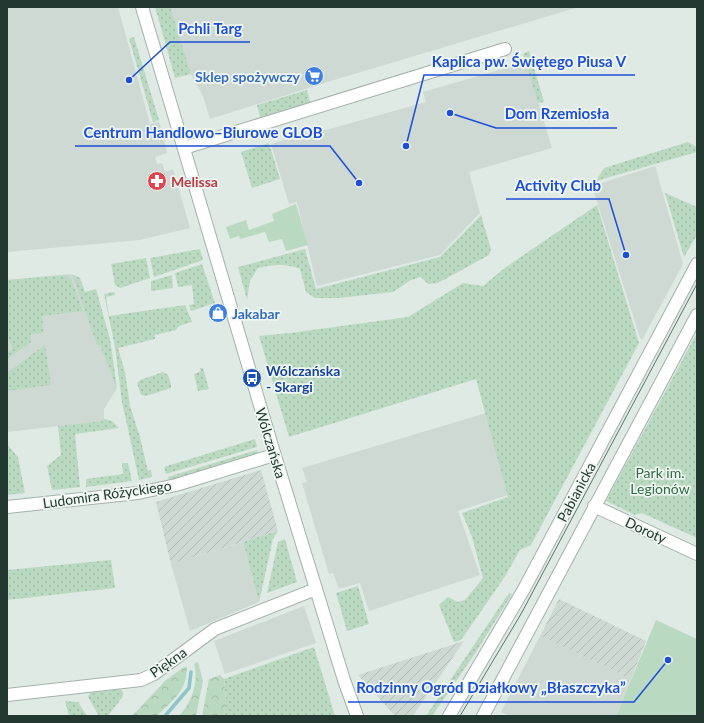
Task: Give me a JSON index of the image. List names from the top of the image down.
{
  "streets": {
    "street": [
      "Wólczańska",
      "Pabianicka",
      "Ludomira Różyckiego",
      "Doroty",
      "Piękna"
    ]
  },
  "crossings": [
    ["Wólczańska", "Ludomira Różyckiego"],
    ["Wólczańska", "Piękna"],
    ["Pabianicka", "Doroty"]
  ],
  "parks": ["Park im. Legionów"],
  "places": {
    "supermarket": ["Sklep spożywczy"],
    "other": [
      "Pchli Targ",
      "Dom Rzemiosła",
      "Kaplica pw. Świętego Piusa V",
      "Centrum Handlowo–Biurowe GLOB",
      "Activity Club",
      "Rodzinny Ogród Działkowy „Błaszczyka”"
    ],
    "pharmacy": ["Melissa"],
    "shop": ["Jakabar"],
    "bus stop": ["Wólczańska - Skargi"]
  }
}
